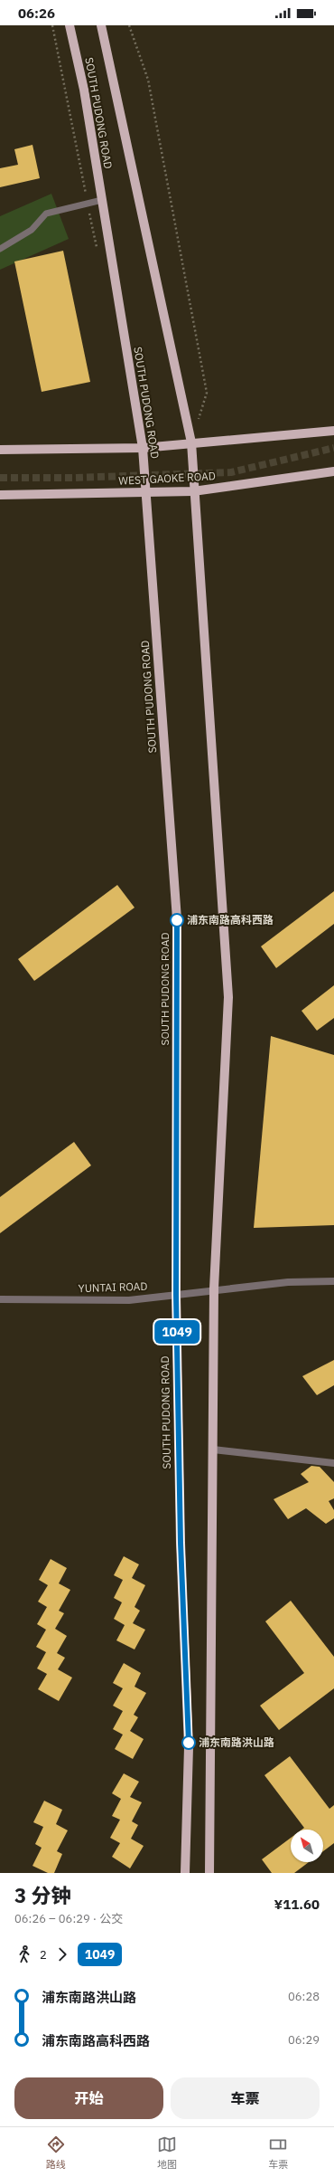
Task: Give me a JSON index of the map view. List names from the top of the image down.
{
  "streets": {
    "main road": ["SOUTH PUDONG ROAD", "WEST GAOKE ROAD"],
    "street": ["YUNTAI ROAD"]
  },
  "crossings": [
    ["SOUTH PUDONG ROAD", "WEST GAOKE ROAD"],
    ["SOUTH PUDONG ROAD", "YUNTAI ROAD"]
  ],
  "places": ["浦东南路高科西路", "浦东南路洪山路"],
  "lines": ["bus line 1049"],
  "north": "top left",
  "page": {
    "status": "06:26",
    "on_map": "1049",
    "heading": ["3 分钟", "06:26 – 06:29 · 公交", "¥11.60"],
    "legs": ["2", "1049"],
    "list": [
      {
        "name": "浦东南路洪山路",
        "value": "06:28"
      },
      {
        "name": "浦东南路高科西路",
        "value": "06:29"
      }
    ],
    "buttons": ["开始", "车票"],
    "tabs": ["路线", "地图", "车票"]
  }
}
